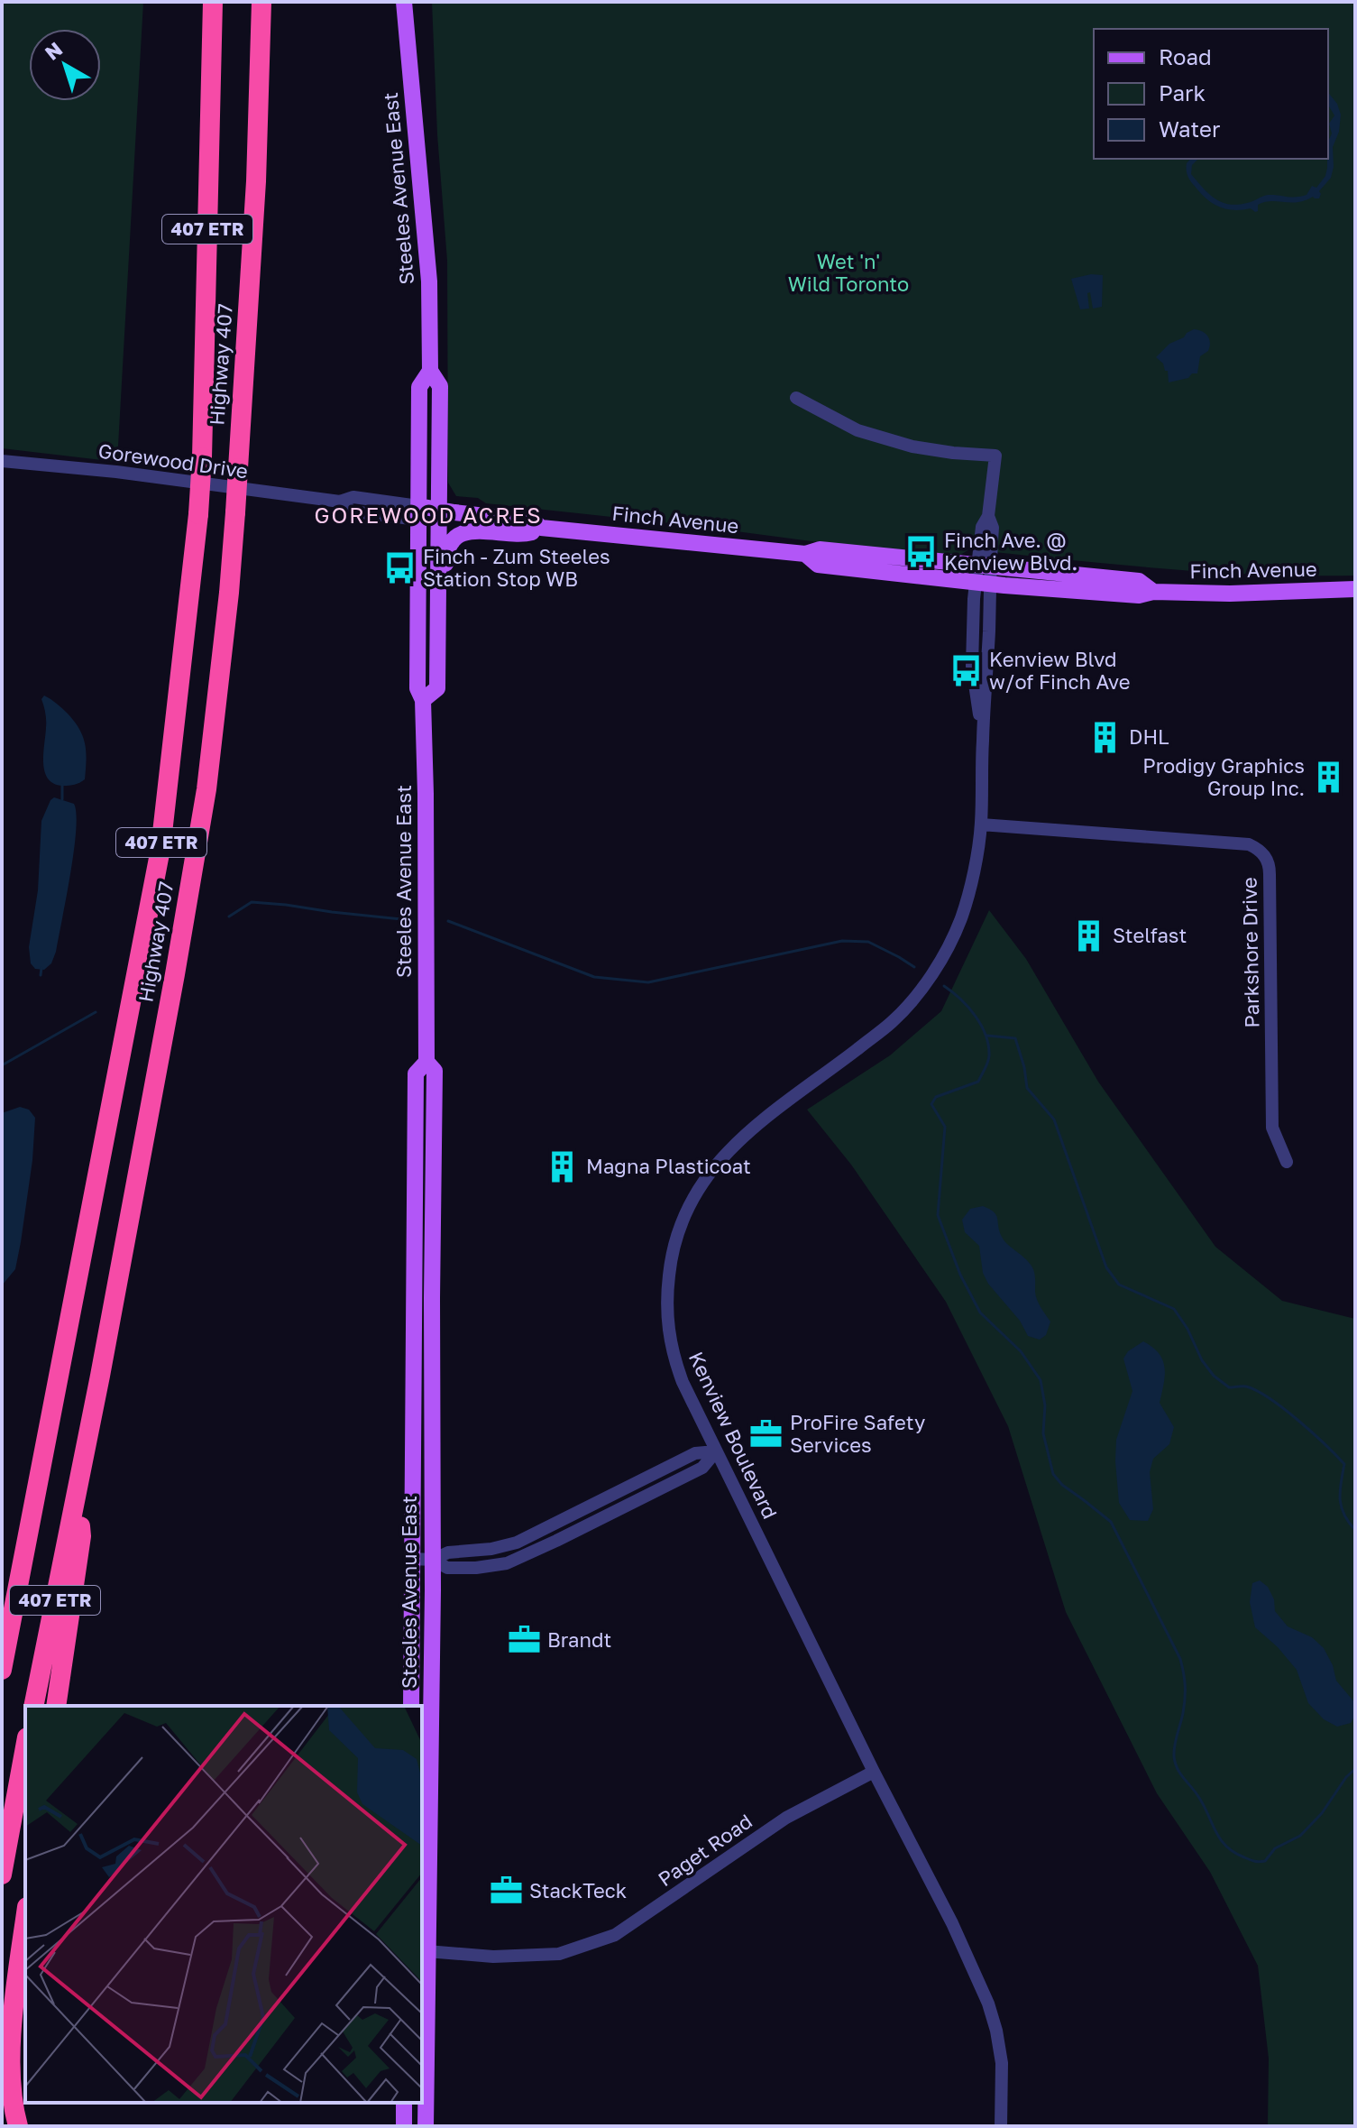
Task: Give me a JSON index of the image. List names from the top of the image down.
{
  "streets": {
    "highway": ["407 ETR", "Highway 407"],
    "main road": ["Steeles Avenue East", "Finch Avenue"],
    "street": [
      "Gorewood Drive",
      "Parkshore Drive",
      "Kenview Boulevard",
      "Paget Road"
    ]
  },
  "crossings": [
    ["Steeles Avenue East", "Gorewood Drive"],
    ["Steeles Avenue East", "Finch Avenue"],
    ["Steeles Avenue East", "Paget Road"],
    ["Gorewood Drive", "Finch Avenue"],
    ["Finch Avenue", "Kenview Boulevard"],
    ["Parkshore Drive", "Kenview Boulevard"],
    ["Kenview Boulevard", "Paget Road"]
  ],
  "districts": ["GOREWOOD ACRES"],
  "parks": ["Wet 'n' Wild Toronto"],
  "places": {
    "bus stop": ["Finch Ave. @ Kenview Blvd.", "Finch - Zum Steeles Station Stop WB", "Kenview Blvd w/of Finch Ave"],
    "building": [
      "DHL",
      "Prodigy Graphics Group Inc.",
      "Stelfast",
      "Magna Plasticoat"
    ],
    "office": ["ProFire Safety Services", "Brandt", "StackTeck"]
  },
  "legend": ["Road", "Park", "Water"],
  "north": "top left"
}
